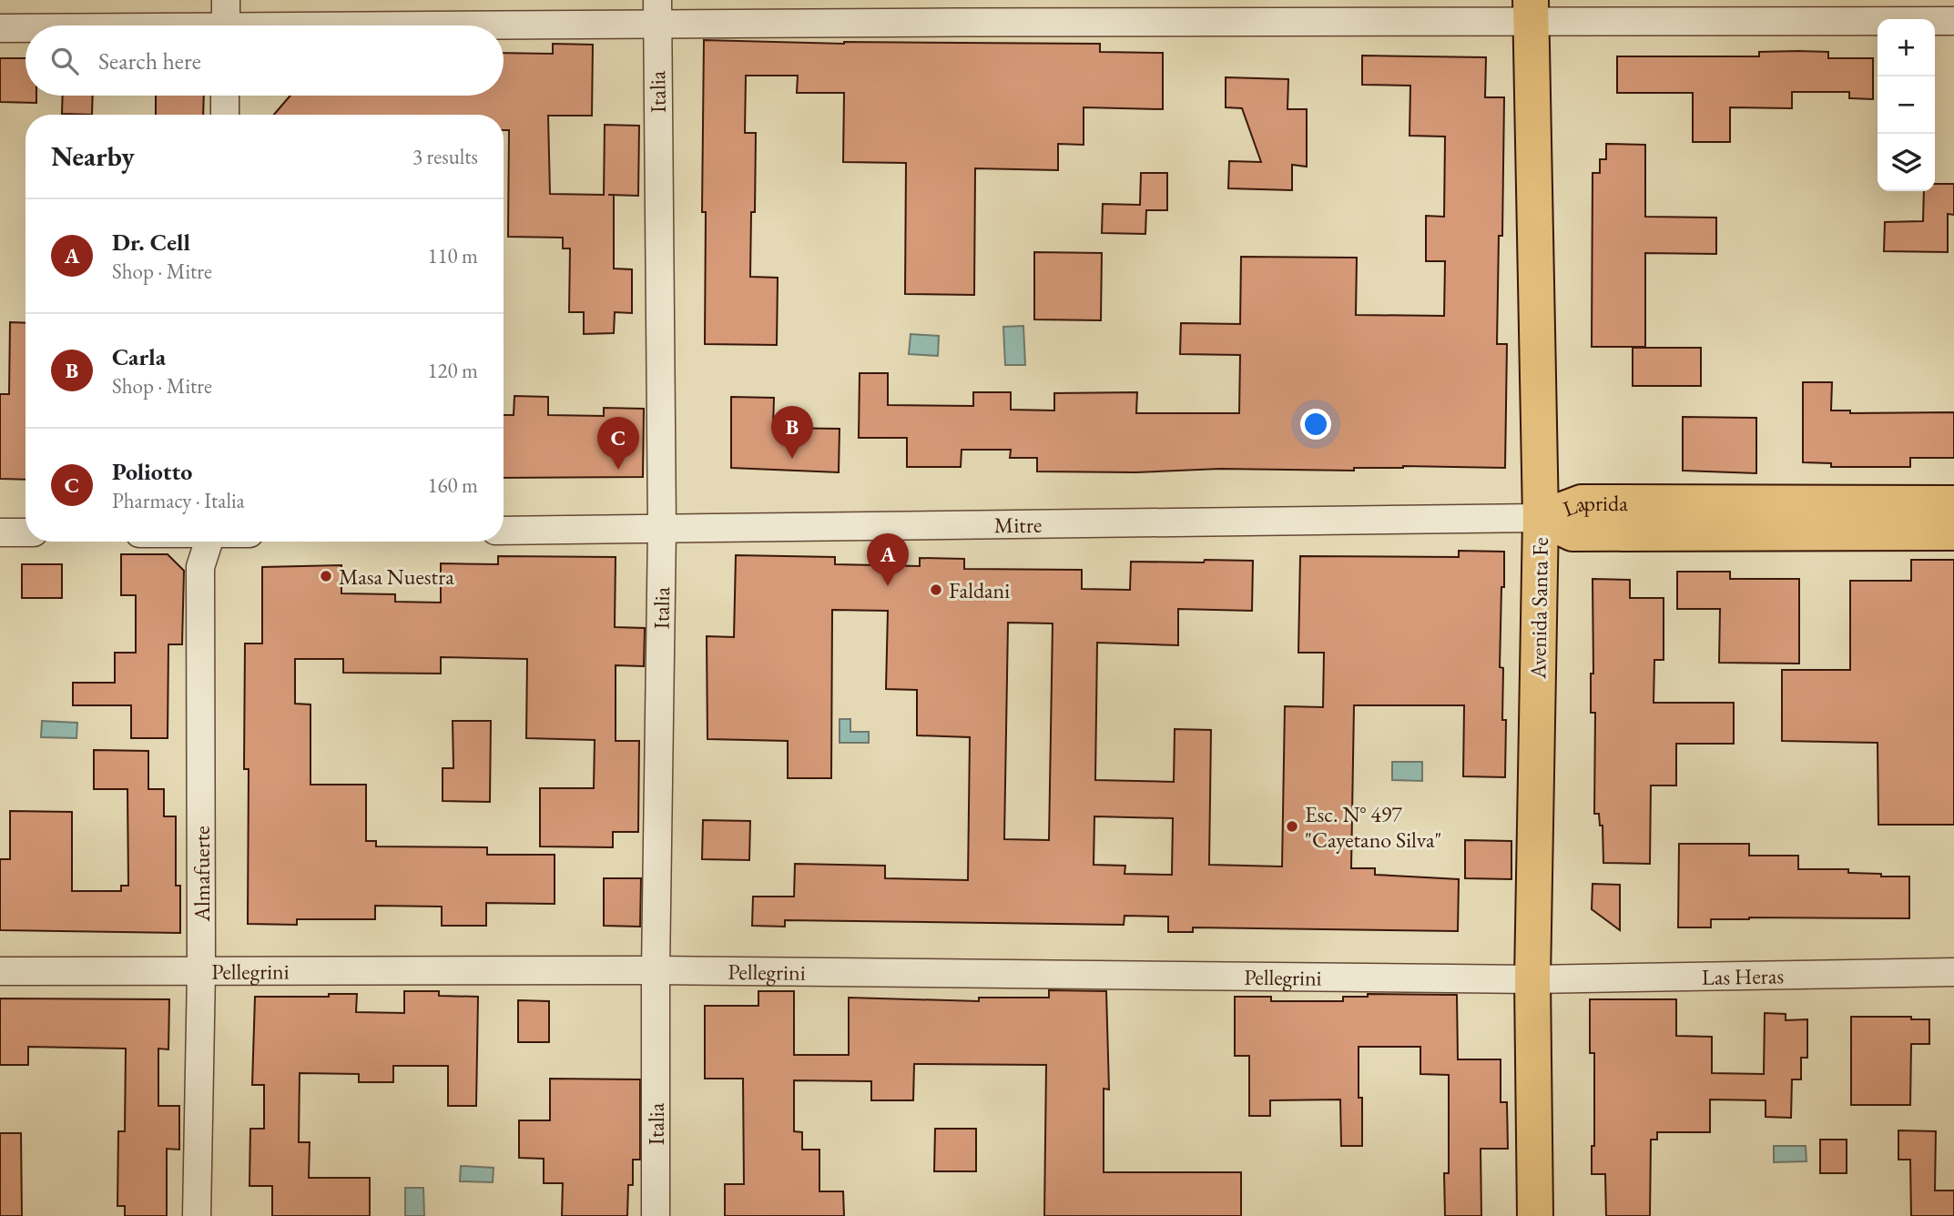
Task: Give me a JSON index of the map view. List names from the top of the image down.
{
  "streets": {
    "main road": ["Laprida", "Avenida Santa Fe"],
    "street": [
      "Italia",
      "Mitre",
      "Almafuerte",
      "Pellegrini",
      "Las Heras"
    ]
  },
  "crossings": [
    ["Italia", "Mitre"],
    ["Italia", "Pellegrini"],
    ["Laprida", "Mitre"],
    ["Laprida", "Avenida Santa Fe"],
    ["Mitre", "Avenida Santa Fe"],
    ["Avenida Santa Fe", "Pellegrini"],
    ["Avenida Santa Fe", "Las Heras"],
    ["Almafuerte", "Pellegrini"],
    ["Pellegrini", "Las Heras"]
  ],
  "places": ["Masa Nuestra", "Faldani", "Esc. N° 497 \"Cayetano Silva\""],
  "page": {
    "map_buttons": ["+", "−"],
    "search": "Search here",
    "heading": ["Nearby", "3 results"],
    "list": [
      {
        "mark": "A",
        "name": "Dr. Cell",
        "note": "Shop · Mitre",
        "value": "110 m"
      },
      {
        "mark": "B",
        "name": "Carla",
        "note": "Shop · Mitre",
        "value": "120 m"
      },
      {
        "mark": "C",
        "name": "Poliotto",
        "note": "Pharmacy · Italia",
        "value": "160 m"
      }
    ],
    "pins": ["B", "C", "A"]
  }
}
